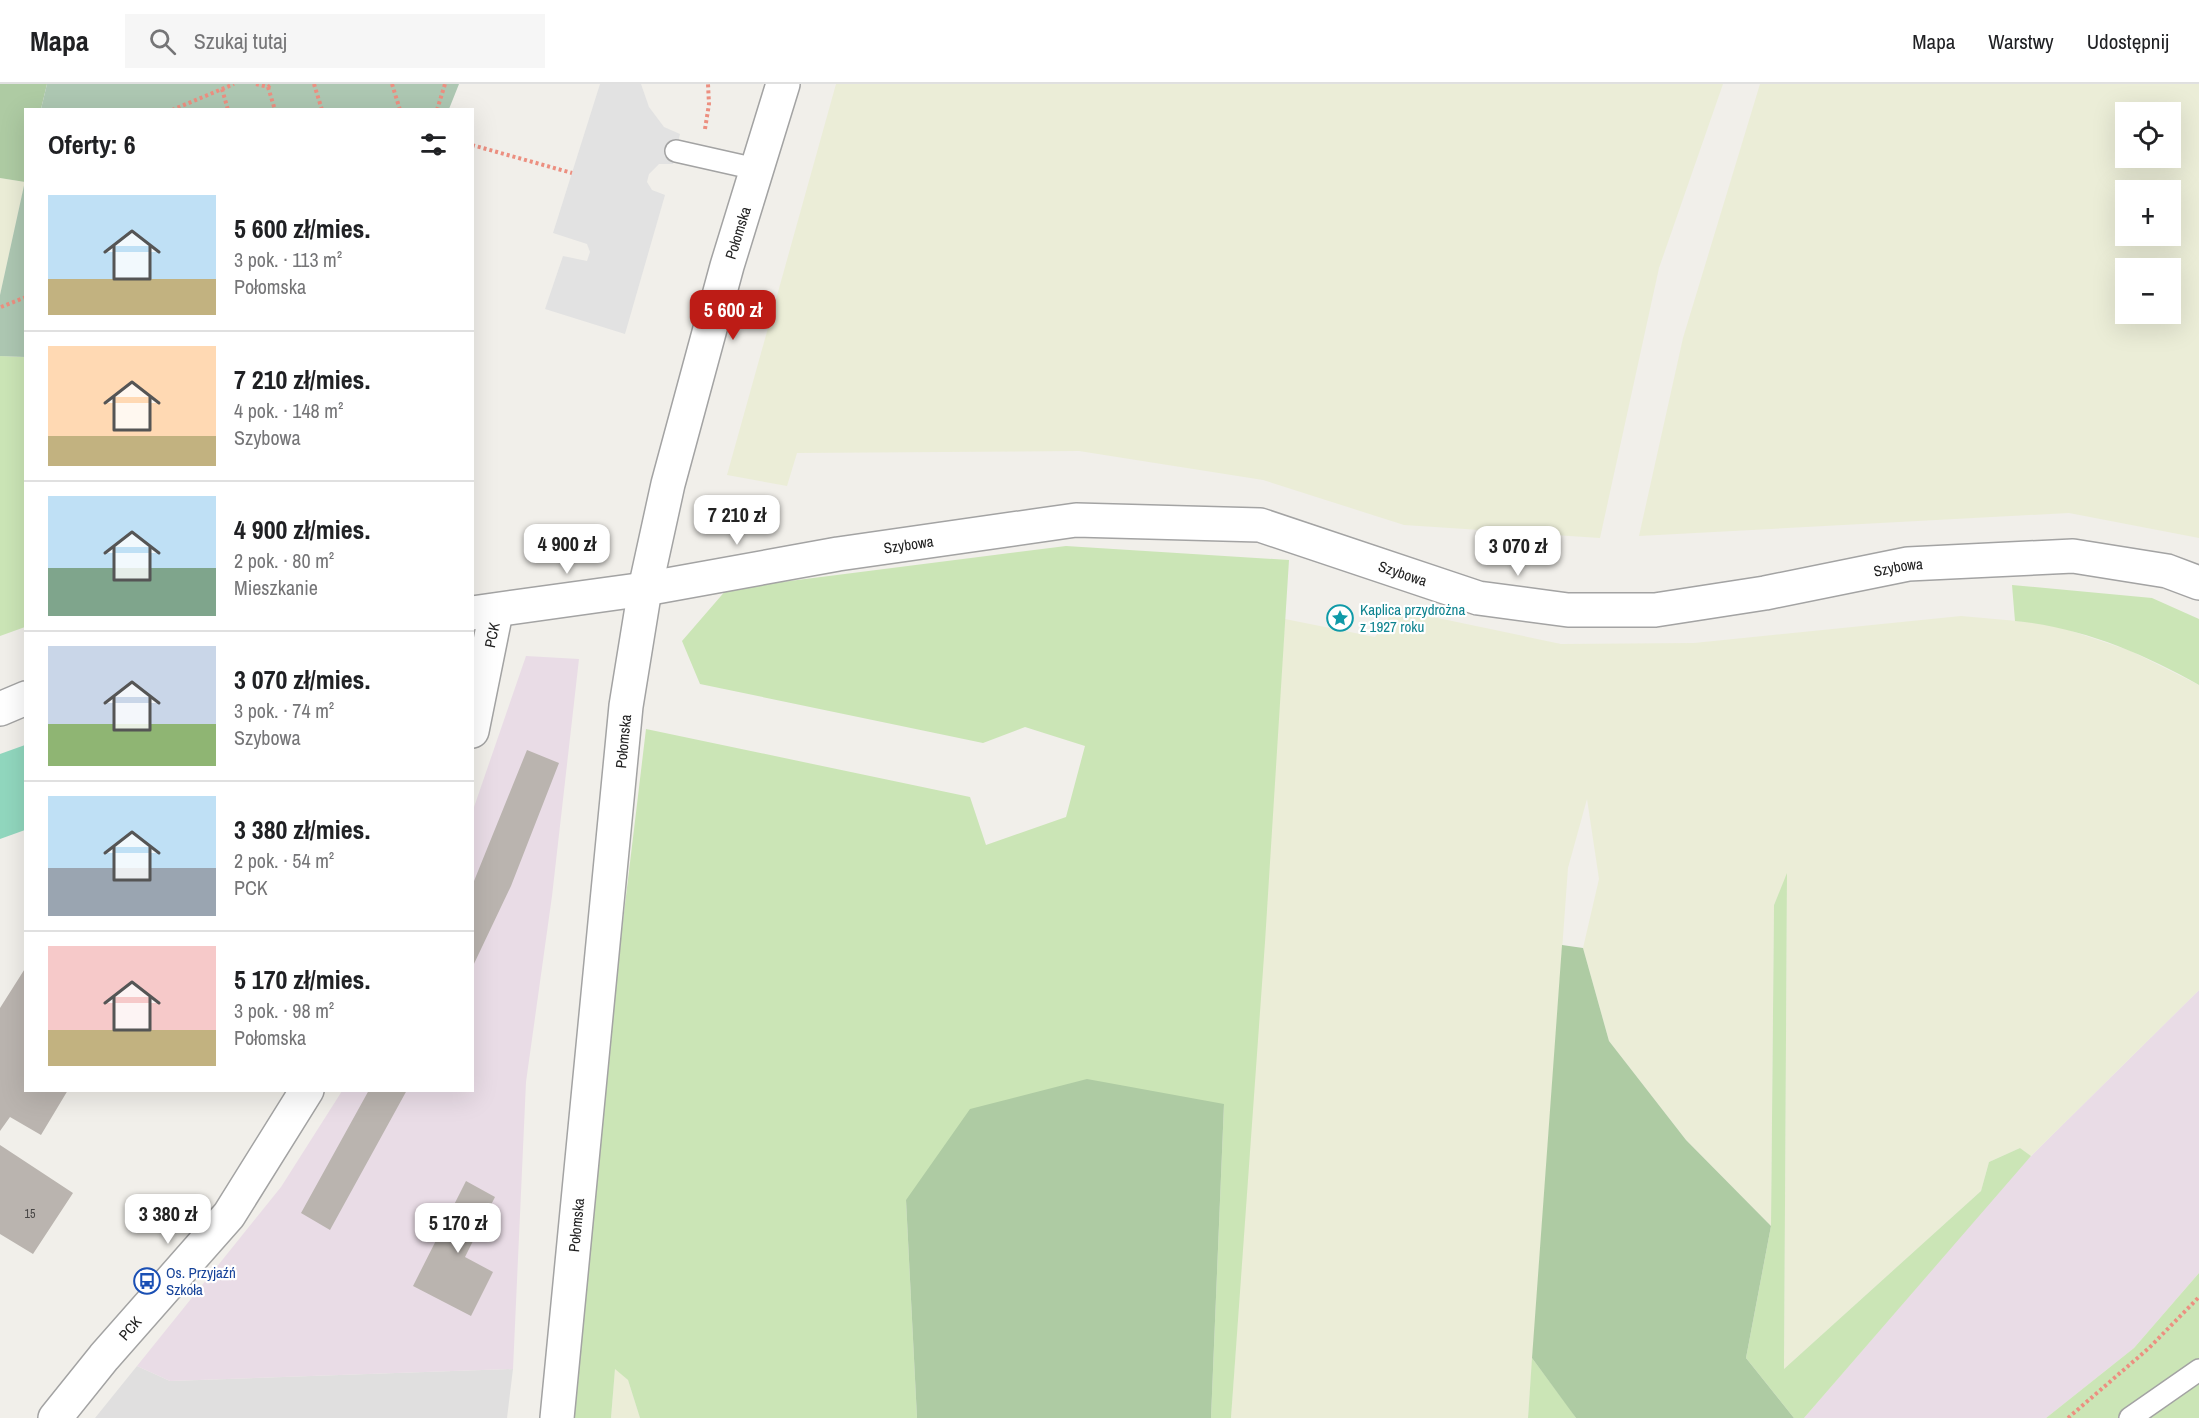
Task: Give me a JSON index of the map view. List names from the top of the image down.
{
  "streets": {
    "street": ["Połomska", "Szybowa", "PCK"]
  },
  "crossings": [
    ["Połomska", "Szybowa"],
    ["Szybowa", "PCK"]
  ],
  "places": {
    "place": ["Kaplica przydrożna z 1927 roku"],
    "bus stop": ["Os. Przyjaźń Szkoła"]
  },
  "house_numbers": ["15"],
  "page": {
    "header": "Mapa",
    "search": "Szukaj tutaj",
    "nav": ["Mapa", "Warstwy", "Udostępnij"],
    "map_buttons": ["+", "−"],
    "heading": "Oferty: 6",
    "list": [
      {
        "name": "5 600 zł/mies.",
        "note": "3 pok. · 113 m² · Połomska"
      },
      {
        "name": "7 210 zł/mies.",
        "note": "4 pok. · 148 m² · Szybowa"
      },
      {
        "name": "4 900 zł/mies.",
        "note": "2 pok. · 80 m² · Mieszkanie"
      },
      {
        "name": "3 070 zł/mies.",
        "note": "3 pok. · 74 m² · Szybowa"
      },
      {
        "name": "3 380 zł/mies.",
        "note": "2 pok. · 54 m² · PCK"
      },
      {
        "name": "5 170 zł/mies.",
        "note": "3 pok. · 98 m² · Połomska"
      }
    ],
    "price": [
      "5 600 zł",
      "7 210 zł",
      "4 900 zł",
      "3 070 zł",
      "3 380 zł",
      "5 170 zł"
    ]
  }
}
